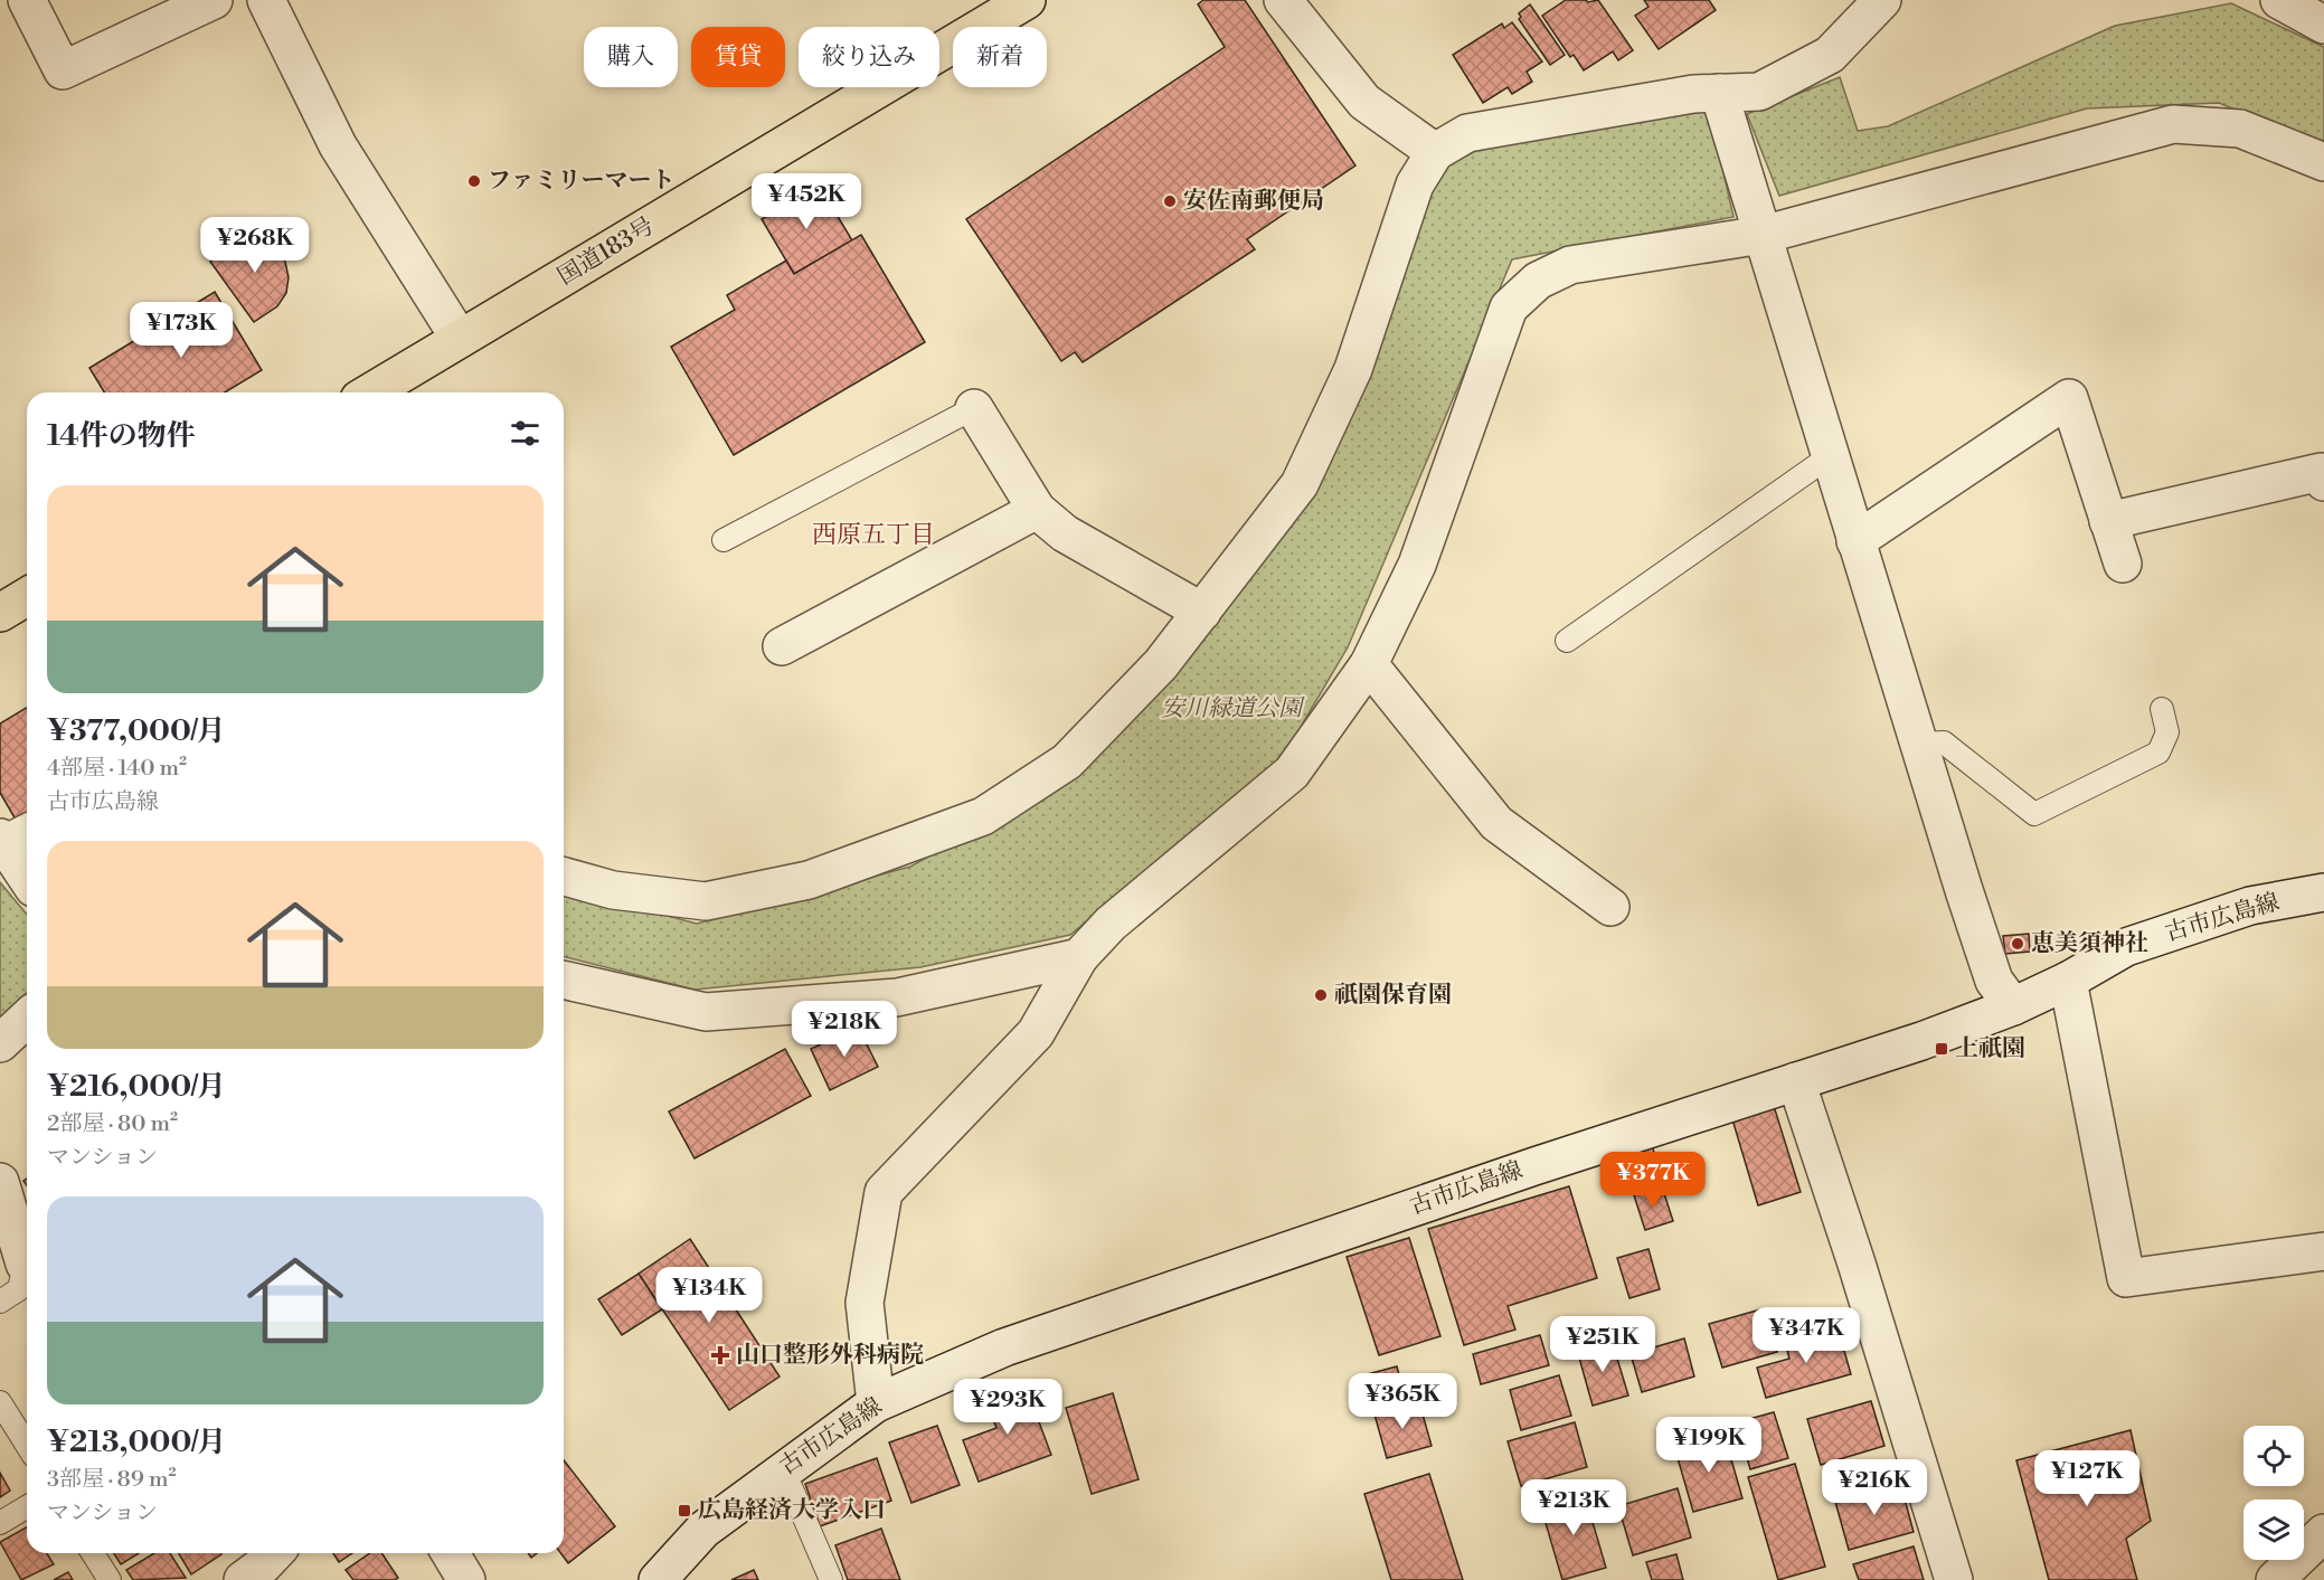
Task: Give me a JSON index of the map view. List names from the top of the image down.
{
  "streets": {
    "highway": ["国道183号"],
    "street": ["古市広島線"]
  },
  "districts": ["西原五丁目"],
  "parks": ["安川緑道公園"],
  "places": {
    "other": [
      "ファミリーマート",
      "安佐南郵便局",
      "恵美須神社",
      "祇園保育園"
    ],
    "transit": ["上祇園", "広島経済大学入口"],
    "health": ["山口整形外科病院"]
  },
  "page": {
    "chip": [
      "購入",
      "賃貸",
      "絞り込み",
      "新着"
    ],
    "price": [
      "¥452K",
      "¥268K",
      "¥173K",
      "¥218K",
      "¥377K",
      "¥134K",
      "¥347K",
      "¥251K",
      "¥365K",
      "¥293K",
      "¥199K",
      "¥127K",
      "¥216K",
      "¥213K"
    ],
    "heading": "14件の物件",
    "list": [
      {
        "name": "¥377,000/月",
        "note": "4部屋 · 140 m² · 古市広島線"
      },
      {
        "name": "¥216,000/月",
        "note": "2部屋 · 80 m² · マンション"
      },
      {
        "name": "¥213,000/月",
        "note": "3部屋 · 89 m² · マンション"
      }
    ]
  }
}
